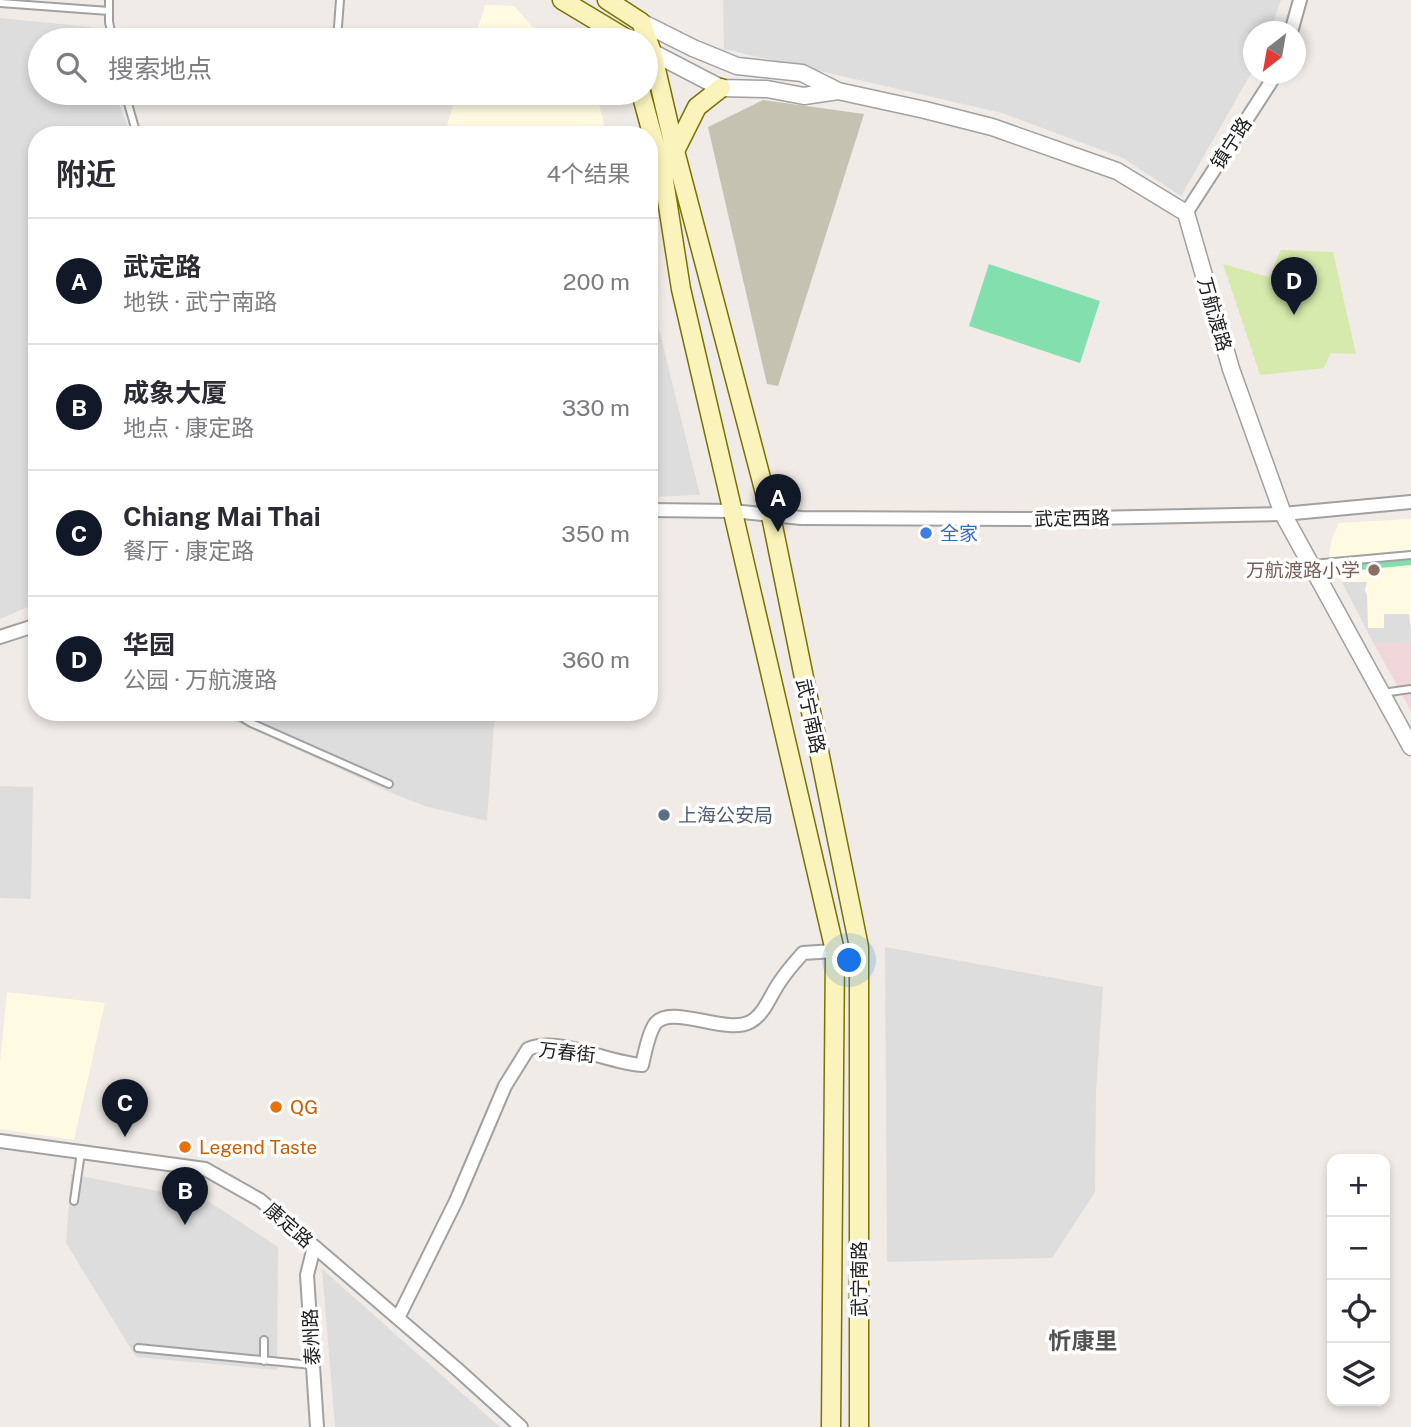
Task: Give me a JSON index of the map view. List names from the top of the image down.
{
  "streets": {
    "main road": ["武宁南路"],
    "street": [
      "镇宁路",
      "万航渡路",
      "武定西路",
      "万春街",
      "康定路",
      "泰州路"
    ]
  },
  "crossings": [
    ["镇宁路", "万航渡路"],
    ["万航渡路", "武定西路"],
    ["武定西路", "武宁南路"],
    ["武宁南路", "万春街"],
    ["万春街", "康定路"],
    ["康定路", "泰州路"]
  ],
  "districts": ["忻康里"],
  "places": [
    "全家",
    "万航渡路小学",
    "上海公安局",
    "QG",
    "Legend Taste"
  ],
  "north": "bottom left",
  "page": {
    "search": "搜索地点",
    "heading": ["附近", "4个结果"],
    "list": [
      {
        "mark": "A",
        "name": "武定路",
        "note": "地铁 · 武宁南路",
        "value": "200 m"
      },
      {
        "mark": "B",
        "name": "成象大厦",
        "note": "地点 · 康定路",
        "value": "330 m"
      },
      {
        "mark": "C",
        "name": "Chiang Mai Thai",
        "note": "餐厅 · 康定路",
        "value": "350 m"
      },
      {
        "mark": "D",
        "name": "华园",
        "note": "公园 · 万航渡路",
        "value": "360 m"
      }
    ],
    "pins": [
      "D",
      "A",
      "C",
      "B"
    ],
    "map_buttons": ["+", "−"]
  }
}
